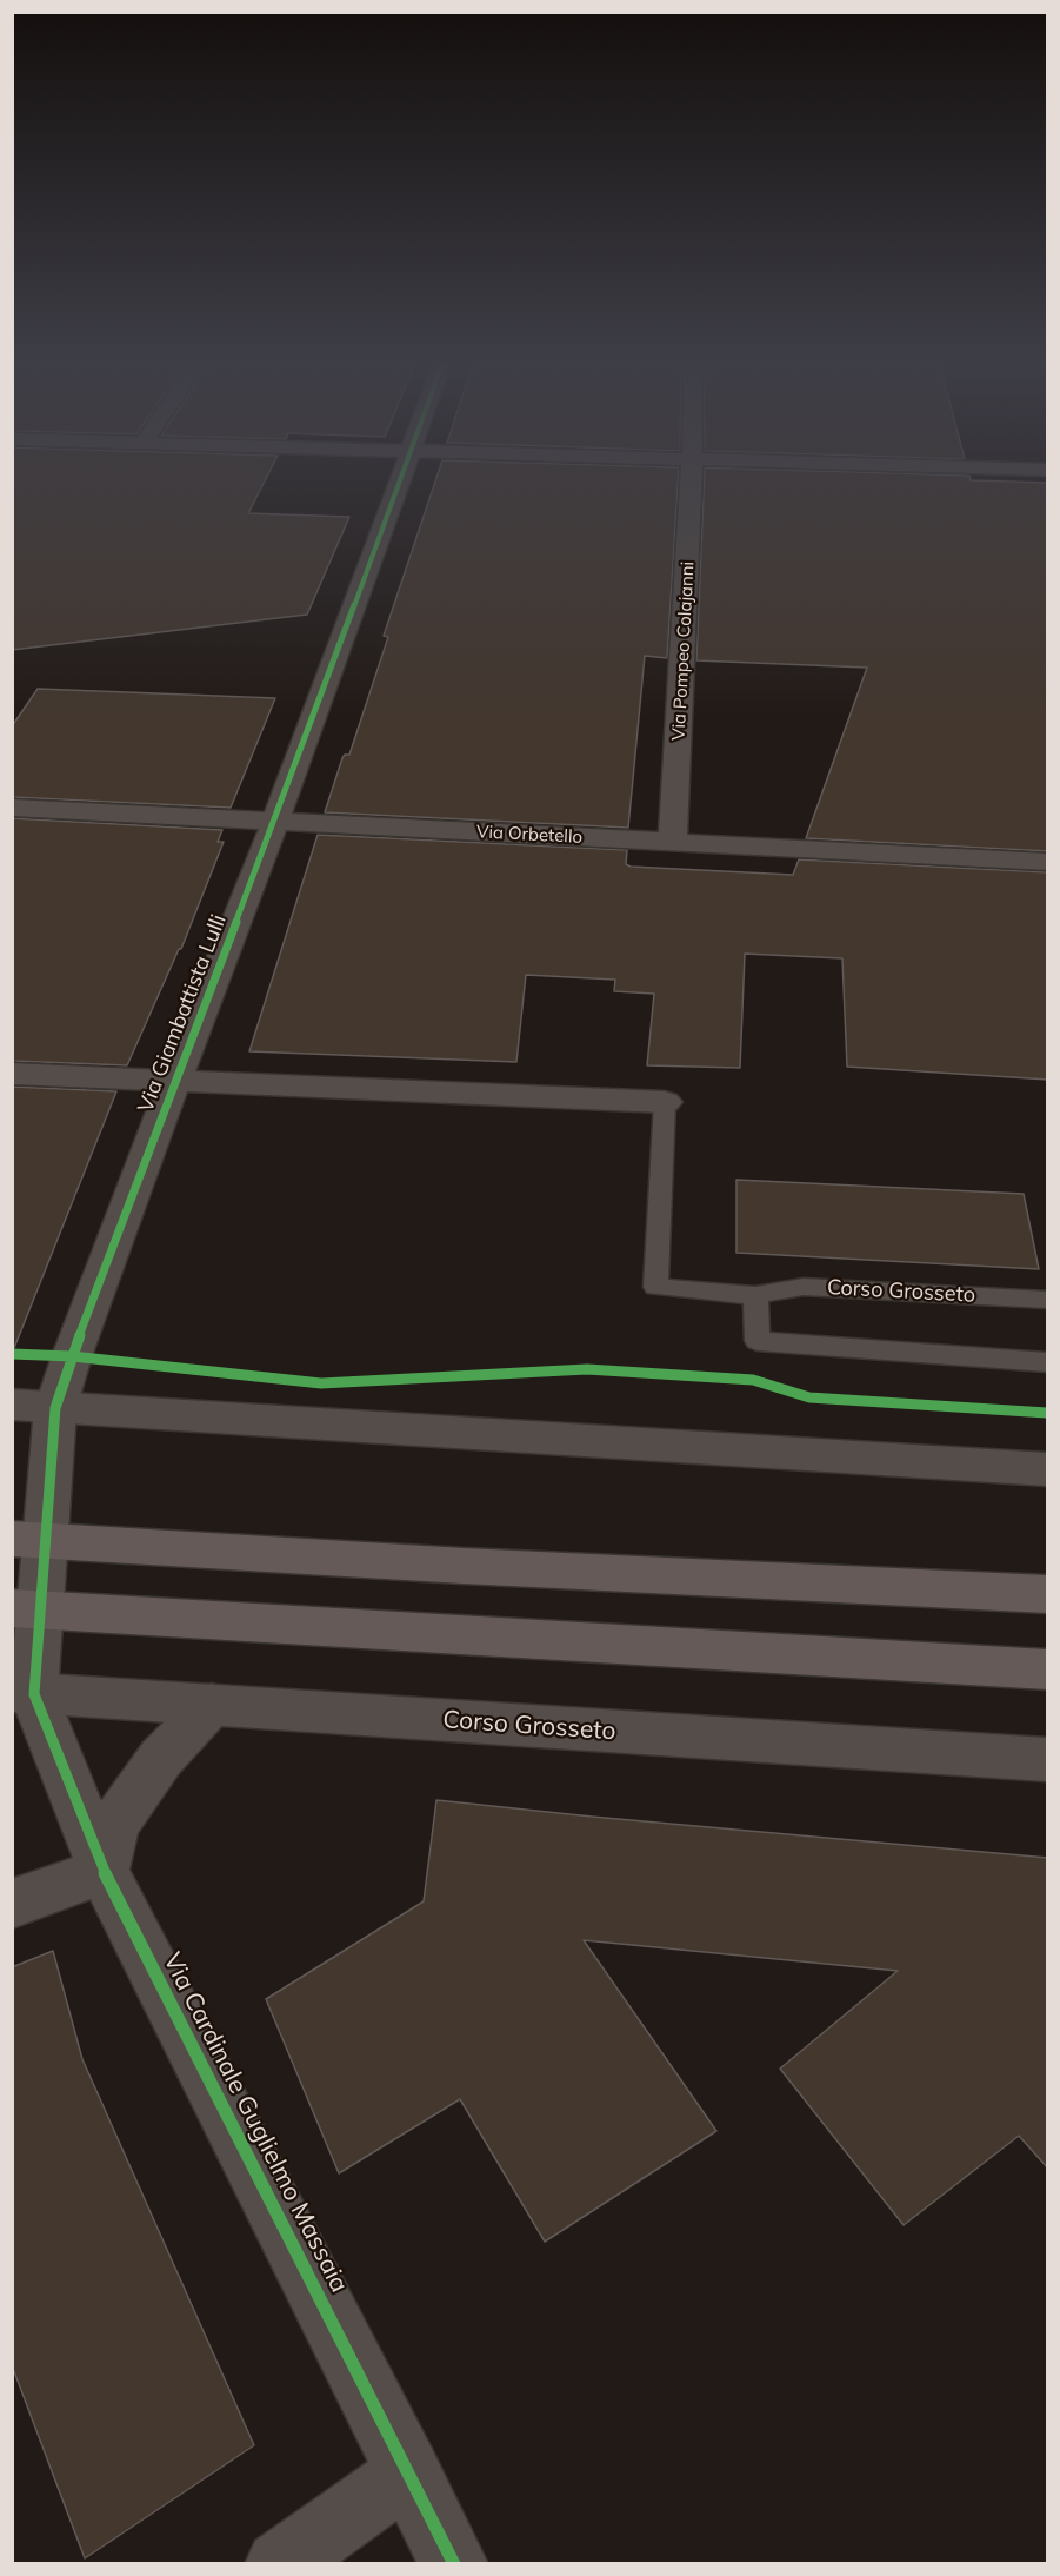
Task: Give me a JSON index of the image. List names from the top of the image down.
{
  "streets": {
    "street": [
      "Via Pompeo Colajanni",
      "Via Orbetello",
      "Via Giambattista Lulli",
      "Corso Grosseto",
      "Via Cardinale Guglielmo Massaia"
    ]
  },
  "crossings": [
    ["Via Pompeo Colajanni", "Via Orbetello"],
    ["Via Orbetello", "Via Giambattista Lulli"],
    ["Via Giambattista Lulli", "Corso Grosseto"],
    ["Via Giambattista Lulli", "Via Cardinale Guglielmo Massaia"],
    ["Corso Grosseto", "Via Cardinale Guglielmo Massaia"]
  ]
}
